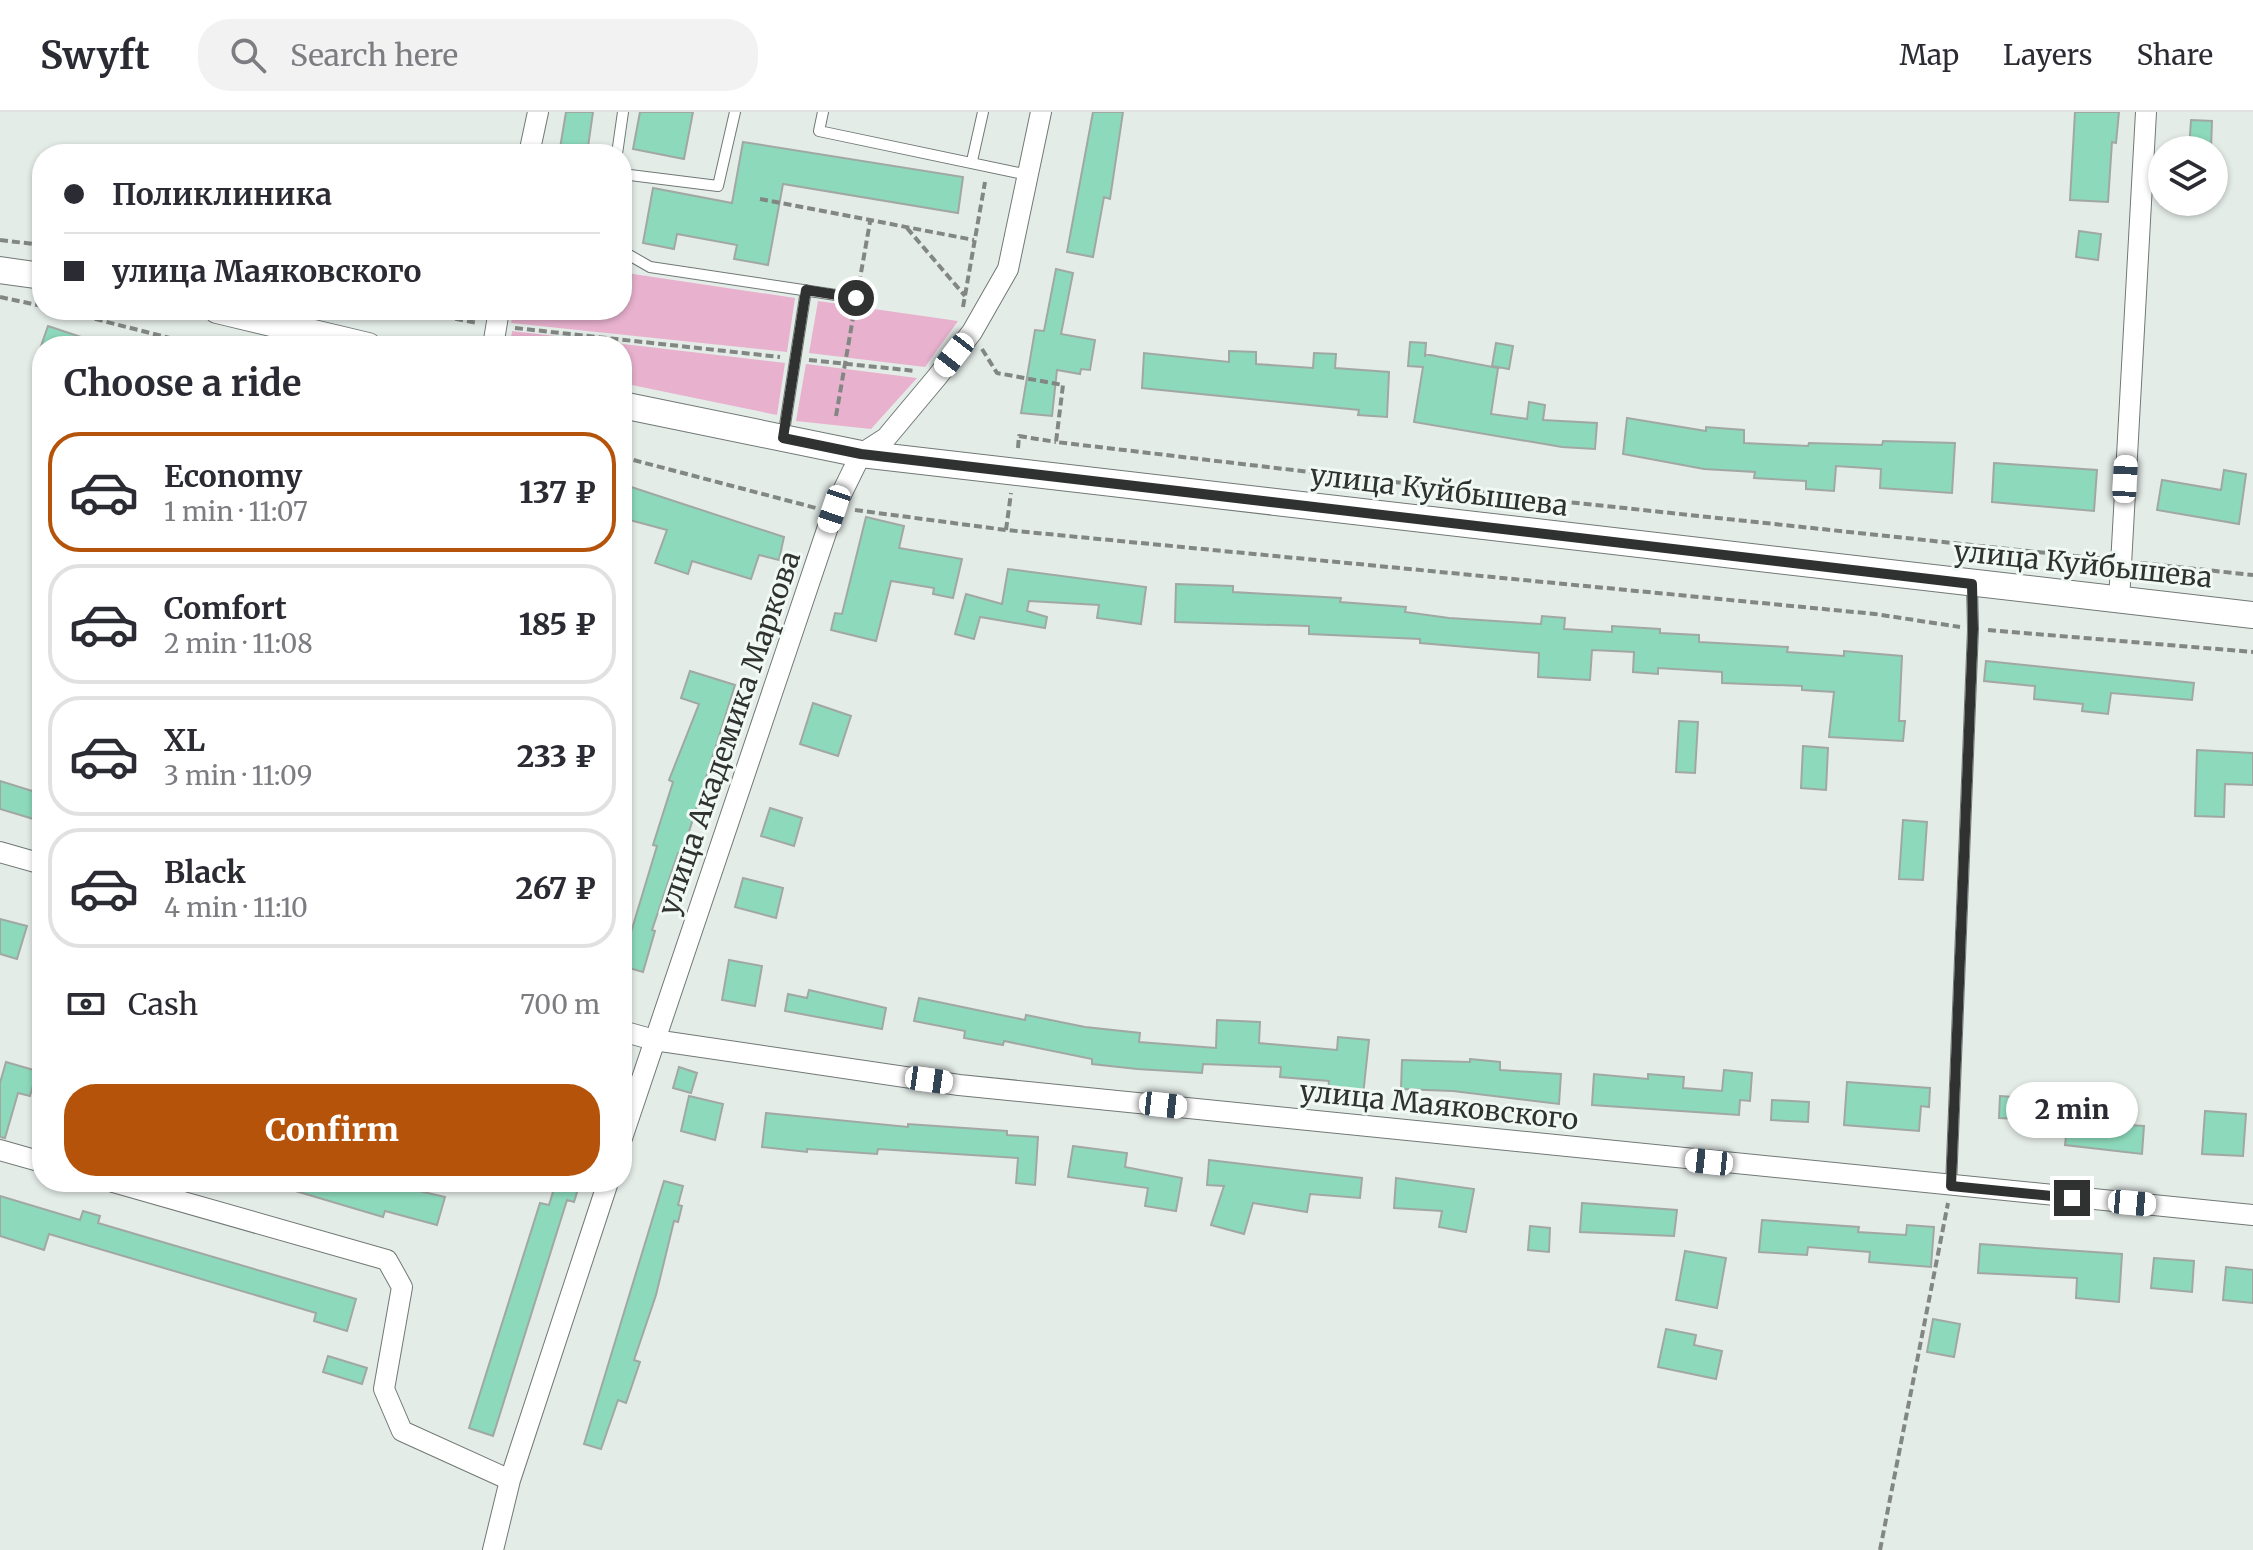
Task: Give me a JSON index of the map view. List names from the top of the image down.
{
  "streets": {
    "street": ["улица Куйбышева", "улица Академика Маркова", "улица Маяковского"]
  },
  "crossings": [
    ["улица Куйбышева", "улица Академика Маркова"],
    ["улица Академика Маркова", "улица Маяковского"]
  ],
  "page": {
    "header": "Swyft",
    "search": "Search here",
    "nav": ["Map", "Layers", "Share"],
    "banner": ["Поликлиника", "улица Маяковского"],
    "heading": "Choose a ride",
    "list": [
      {
        "name": "Economy",
        "note": "1 min · 11:07",
        "value": "137 ₽"
      },
      {
        "name": "Comfort",
        "note": "2 min · 11:08",
        "value": "185 ₽"
      },
      {
        "name": "XL",
        "note": "3 min · 11:09",
        "value": "233 ₽"
      },
      {
        "name": "Black",
        "note": "4 min · 11:10",
        "value": "267 ₽"
      }
    ],
    "pay": ["Cash", "700 m"],
    "buttons": "Confirm",
    "bubble": "2 min"
  }
}
